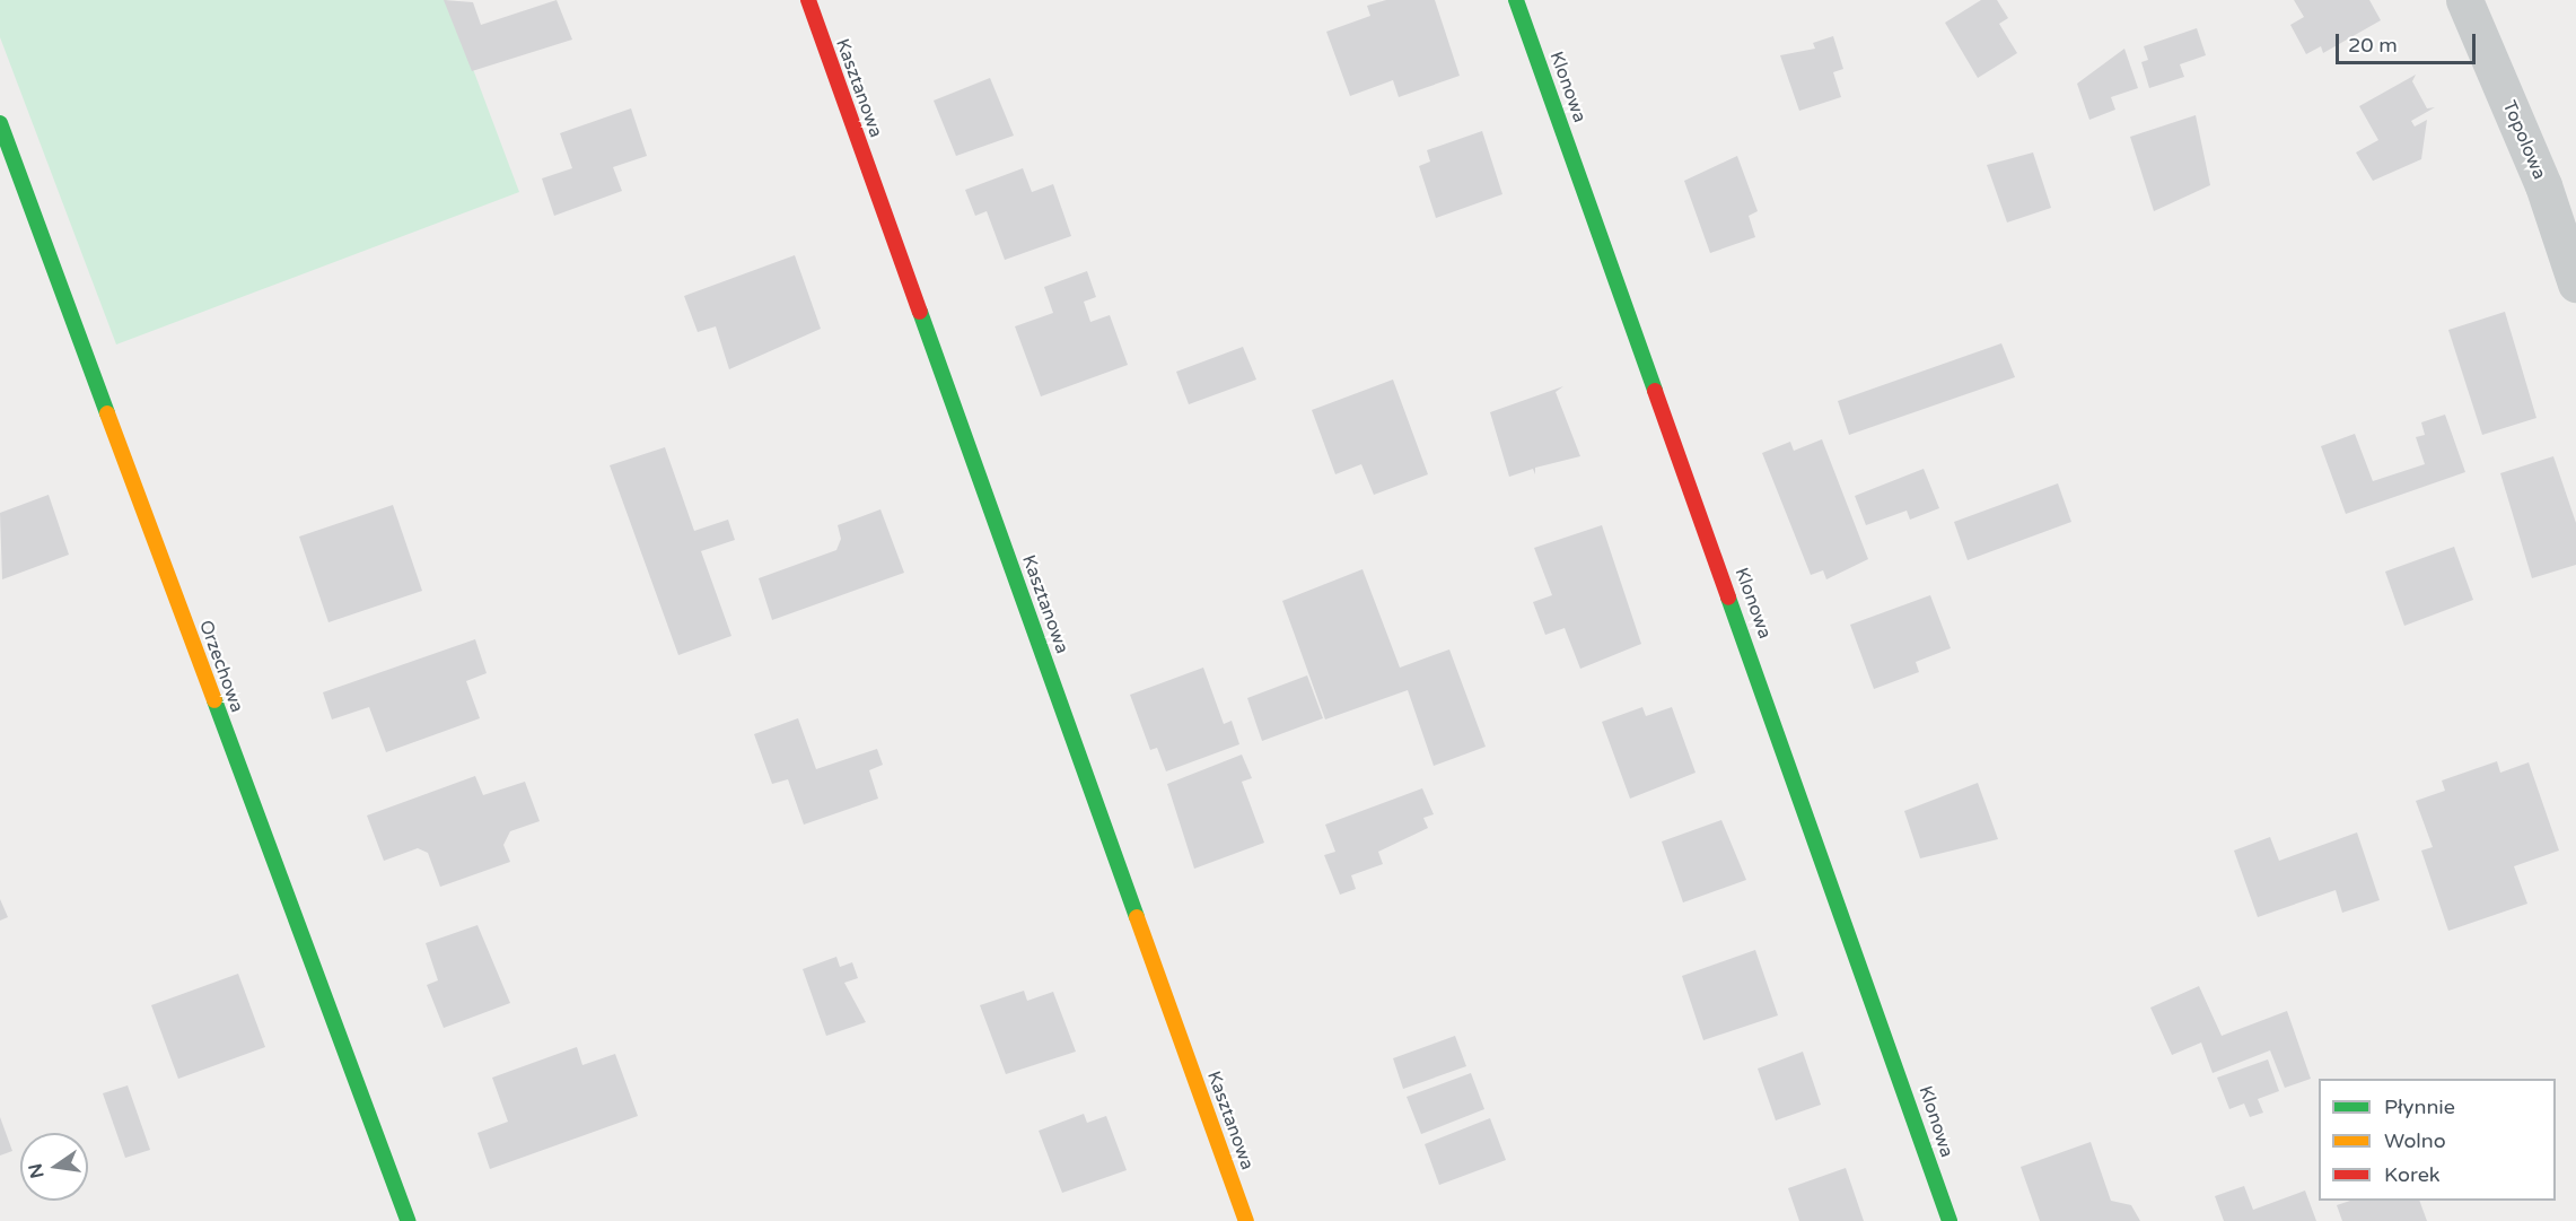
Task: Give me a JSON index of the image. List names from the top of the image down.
{
  "streets": {
    "street": [
      "Klonowa",
      "Kasztanowa",
      "Topolowa",
      "Orzechowa"
    ]
  },
  "legend": ["Płynnie", "Wolno", "Korek"],
  "scale_bar": "20 m",
  "north": "left"
}
